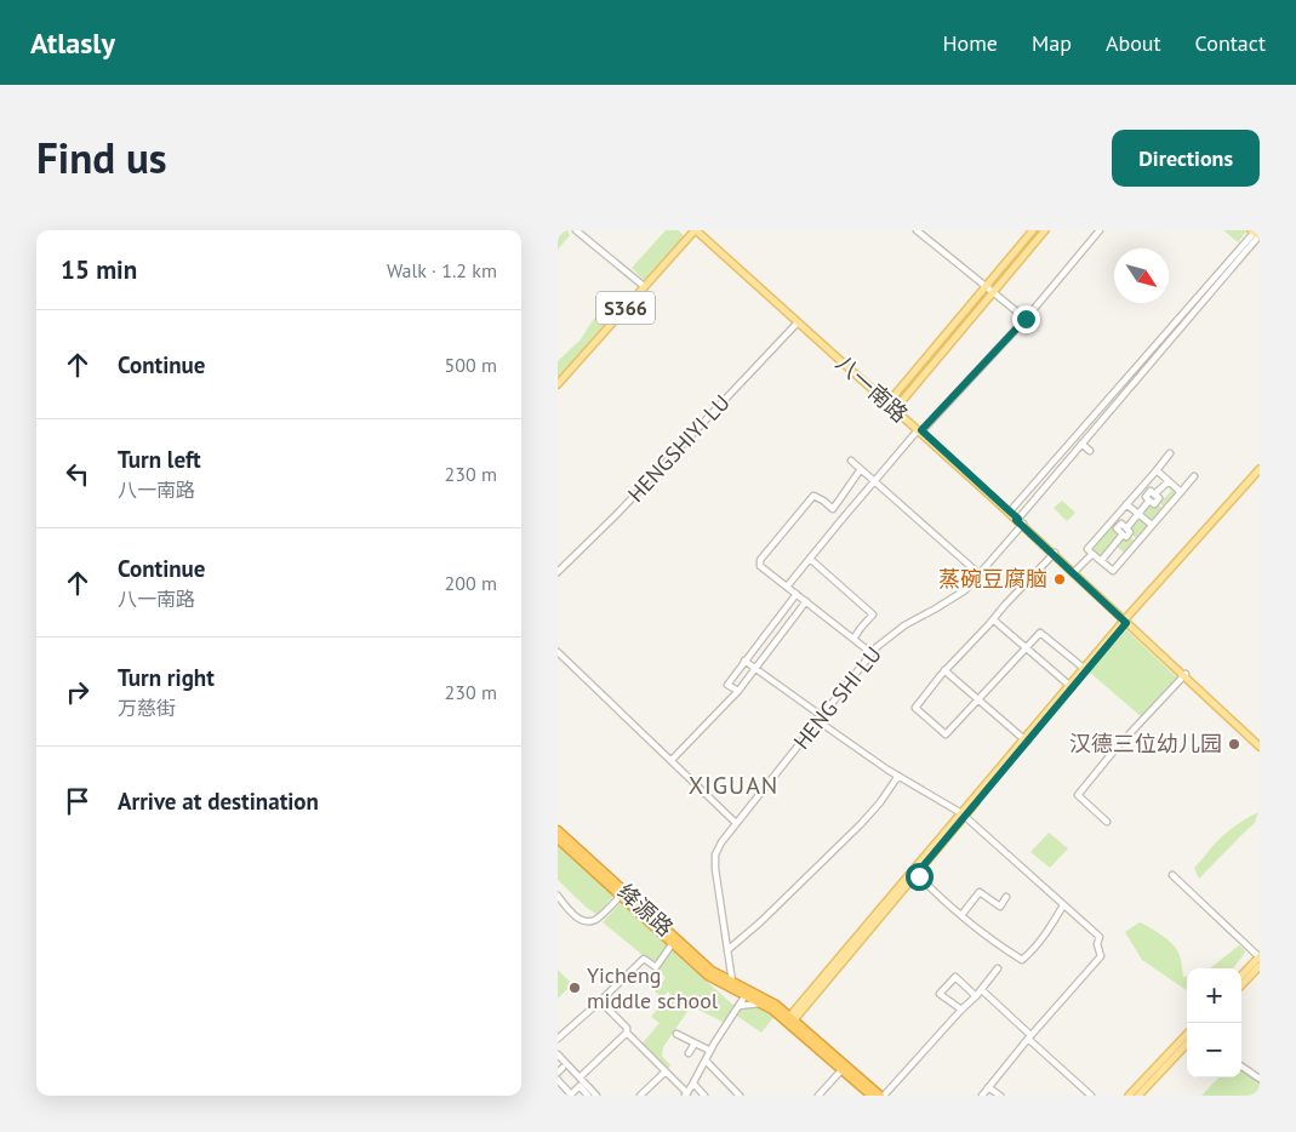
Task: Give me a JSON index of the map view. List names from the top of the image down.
{
  "streets": {
    "highway": ["绛源路"],
    "main road": ["S366", "八一南路"],
    "street": ["HENGSHIYI LU", "HENG SHI LU"]
  },
  "crossings": [
    ["S366", "八一南路"],
    ["八一南路", "HENGSHIYI LU"],
    ["八一南路", "HENG SHI LU"],
    ["HENG SHI LU", "绛源路"]
  ],
  "districts": ["XIGUAN"],
  "places": ["蒸碗豆腐脑", "汉德三位幼儿园", "Yicheng middle school"],
  "north": "bottom right",
  "page": {
    "header": "Atlasly",
    "nav": [
      "Home",
      "Map",
      "About",
      "Contact"
    ],
    "title": "Find us",
    "buttons": "Directions",
    "heading": ["15 min", "Walk · 1.2 km"],
    "list": [
      ["Continue", "500 m"],
      ["Turn left", "八一南路", "230 m"],
      ["Continue", "八一南路", "200 m"],
      ["Turn right", "万慈街", "230 m"],
      "Arrive at destination"
    ],
    "map_buttons": ["+", "−"]
  }
}
